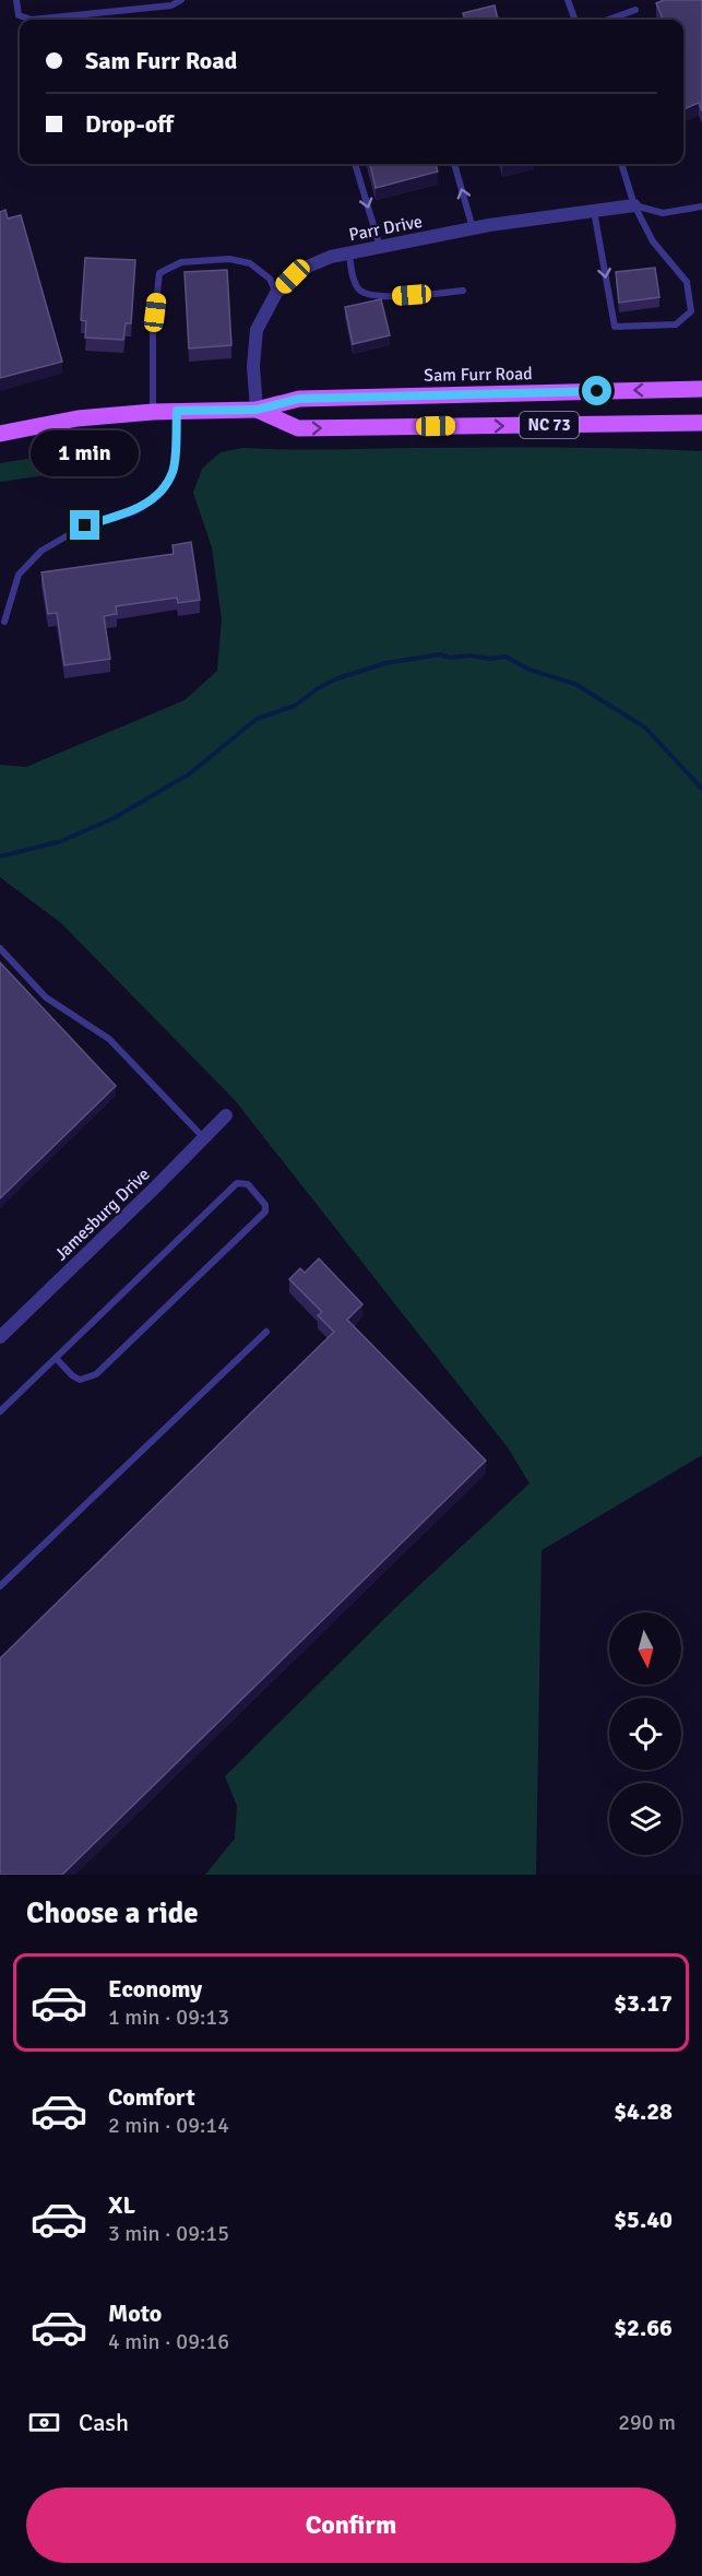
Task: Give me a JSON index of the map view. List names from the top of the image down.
{
  "streets": {
    "main road": ["Sam Furr Road", "NC 73"],
    "street": ["Parr Drive", "Jamesburg Drive"]
  },
  "crossings": [
    ["Parr Drive", "Sam Furr Road"]
  ],
  "north": "bottom",
  "page": {
    "banner": ["Sam Furr Road", "Drop-off"],
    "bubble": "1 min",
    "heading": "Choose a ride",
    "list": [
      {
        "name": "Economy",
        "note": "1 min · 09:13",
        "value": "$3.17"
      },
      {
        "name": "Comfort",
        "note": "2 min · 09:14",
        "value": "$4.28"
      },
      {
        "name": "XL",
        "note": "3 min · 09:15",
        "value": "$5.40"
      },
      {
        "name": "Moto",
        "note": "4 min · 09:16",
        "value": "$2.66"
      }
    ],
    "pay": ["Cash", "290 m"],
    "buttons": "Confirm"
  }
}
